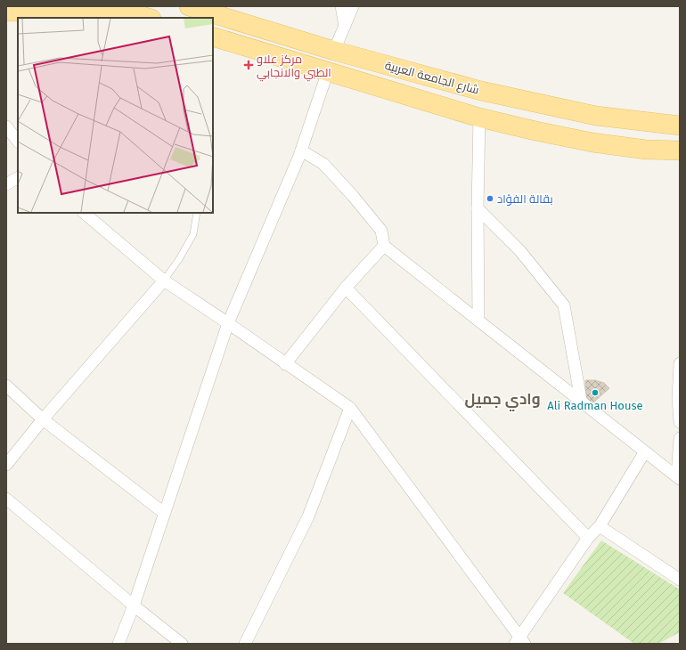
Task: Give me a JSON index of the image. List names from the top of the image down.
{
  "streets": {
    "main road": ["شارع الجامعة العربية"]
  },
  "districts": ["وادي جميل"],
  "places": {
    "health": ["مركز علاو الطبي والانجابي"],
    "other": ["بقالة الفؤاد", "Ali Radman House"]
  }
}
